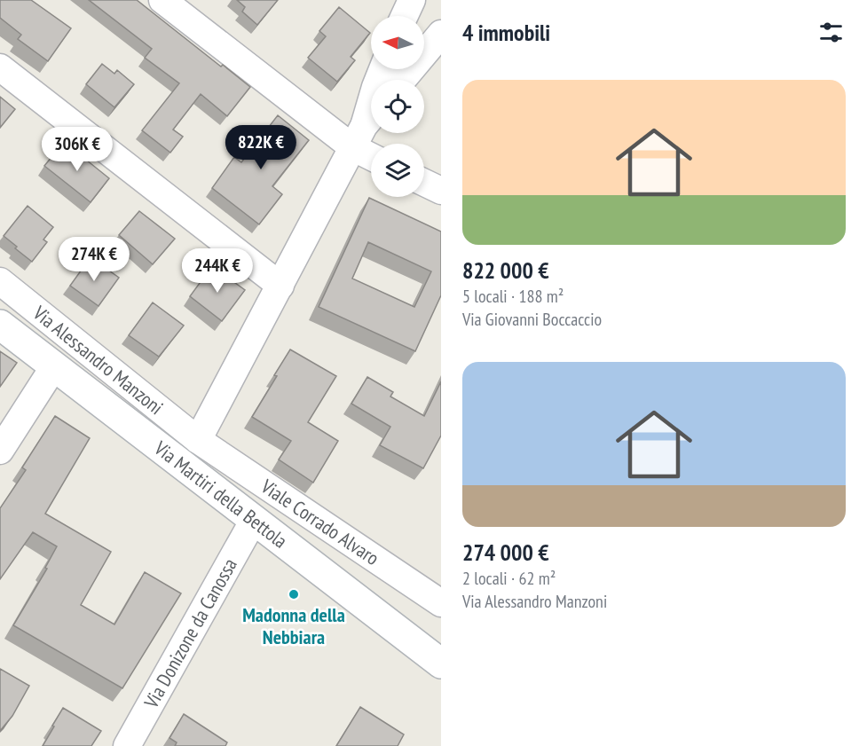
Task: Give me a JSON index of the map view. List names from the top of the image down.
{
  "streets": {
    "main road": ["Via Martiri della Bettola"],
    "street": ["Via Alessandro Manzoni", "Viale Corrado Alvaro", "Via Donizone da Canossa"]
  },
  "crossings": [
    ["Via Alessandro Manzoni", "Viale Corrado Alvaro"],
    ["Via Martiri della Bettola", "Via Donizone da Canossa"]
  ],
  "places": ["Madonna della Nebbiara"],
  "north": "left",
  "page": {
    "heading": "4 immobili",
    "list": [
      {
        "name": "822 000 €",
        "note": "5 locali · 188 m² · Via Giovanni Boccaccio"
      },
      {
        "name": "274 000 €",
        "note": "2 locali · 62 m² · Via Alessandro Manzoni"
      }
    ],
    "price": [
      "822K €",
      "306K €",
      "274K €",
      "244K €"
    ]
  }
}
